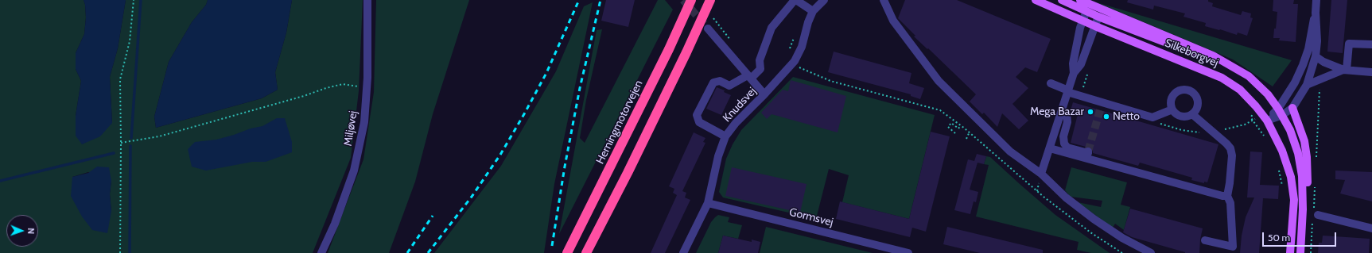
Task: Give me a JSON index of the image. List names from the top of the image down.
{
  "streets": {
    "highway": ["Herningmotorvejen"],
    "main road": ["Silkeborgvej"],
    "street": ["Knudsvej", "Miljøvej", "Gormsvej"]
  },
  "crossings": [
    ["Knudsvej", "Gormsvej"]
  ],
  "places": ["Mega Bazar", "Netto"],
  "scale_bar": "50 m",
  "north": "right"
}
